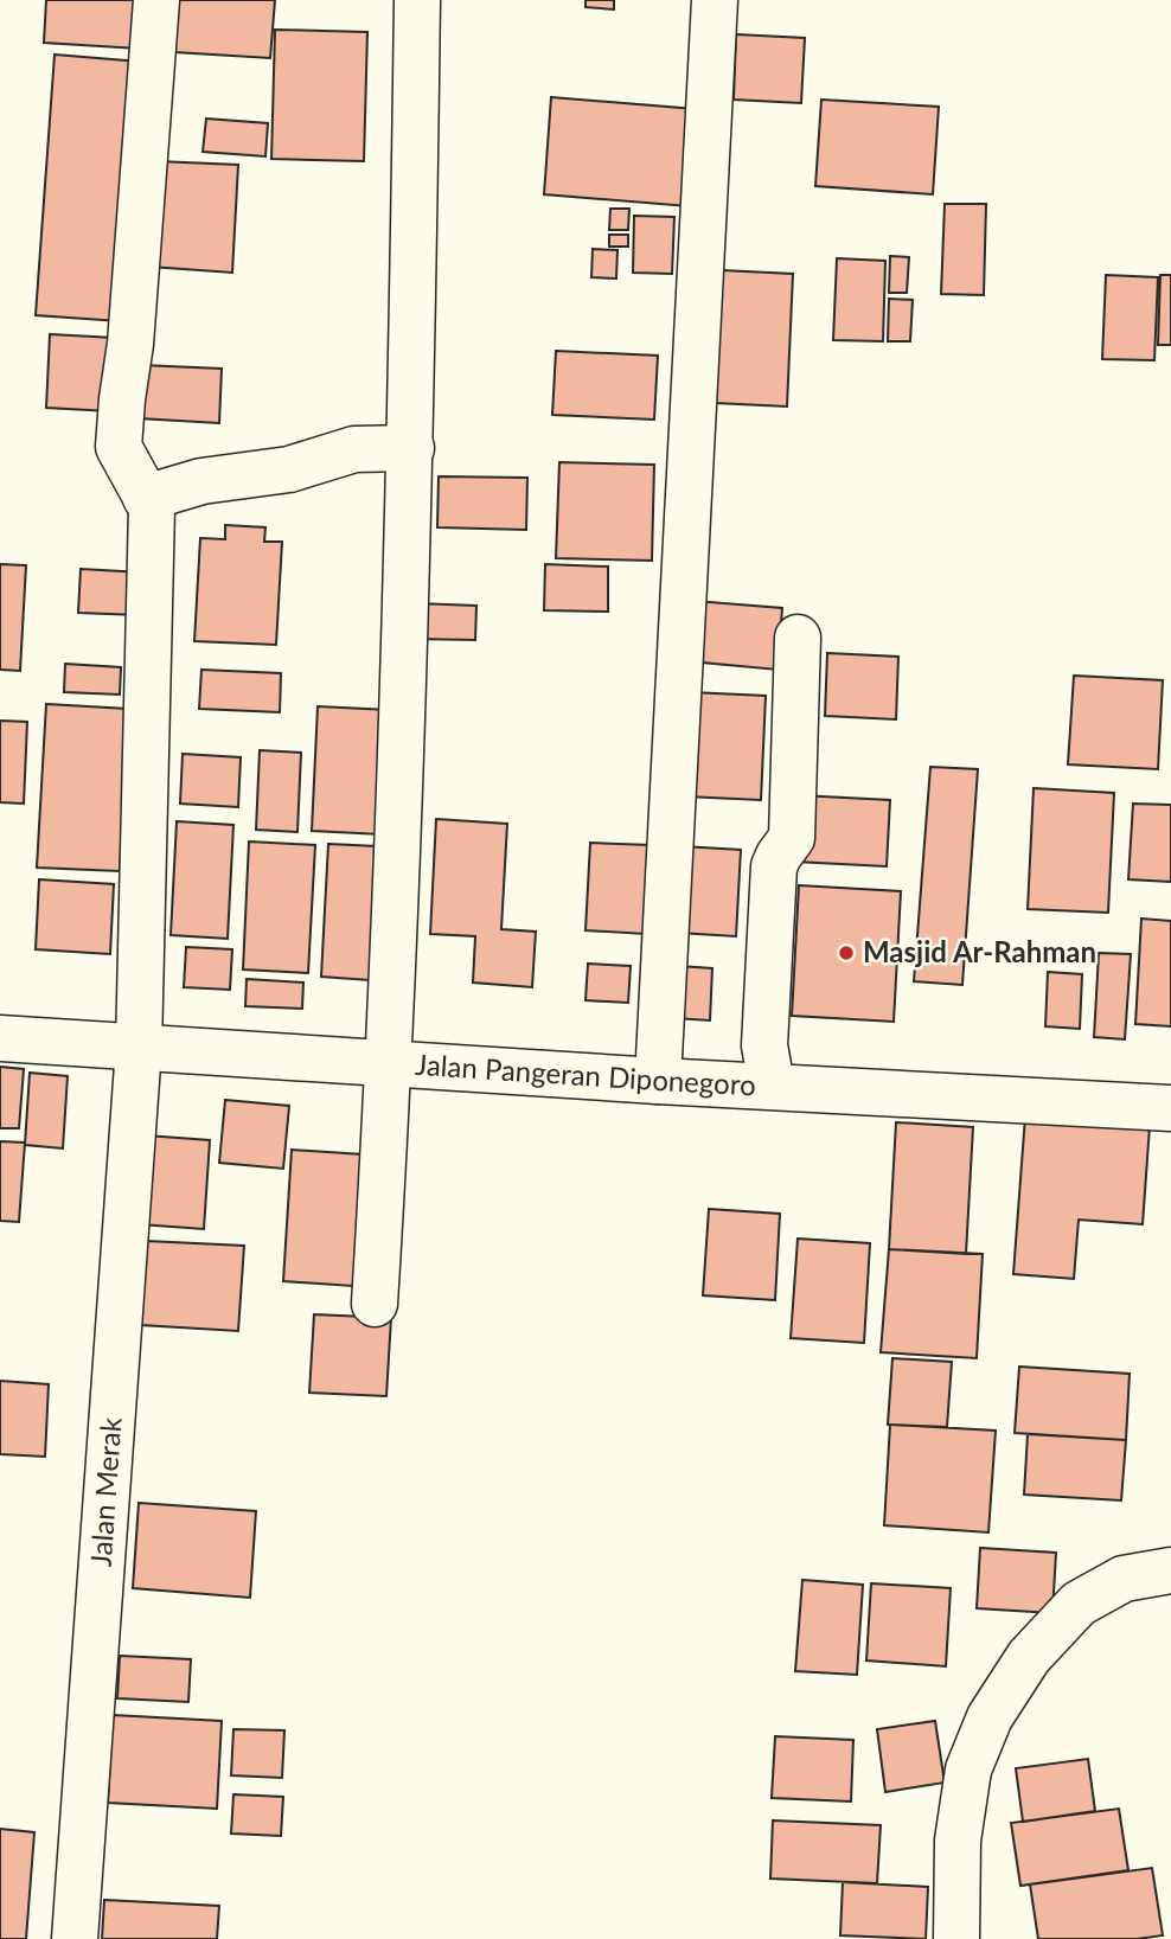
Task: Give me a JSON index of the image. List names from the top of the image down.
{
  "streets": {
    "street": ["Jalan Pangeran Diponegoro", "Jalan Merak"]
  },
  "crossings": [
    ["Jalan Pangeran Diponegoro", "Jalan Merak"]
  ],
  "places": ["Masjid Ar-Rahman"]
}
